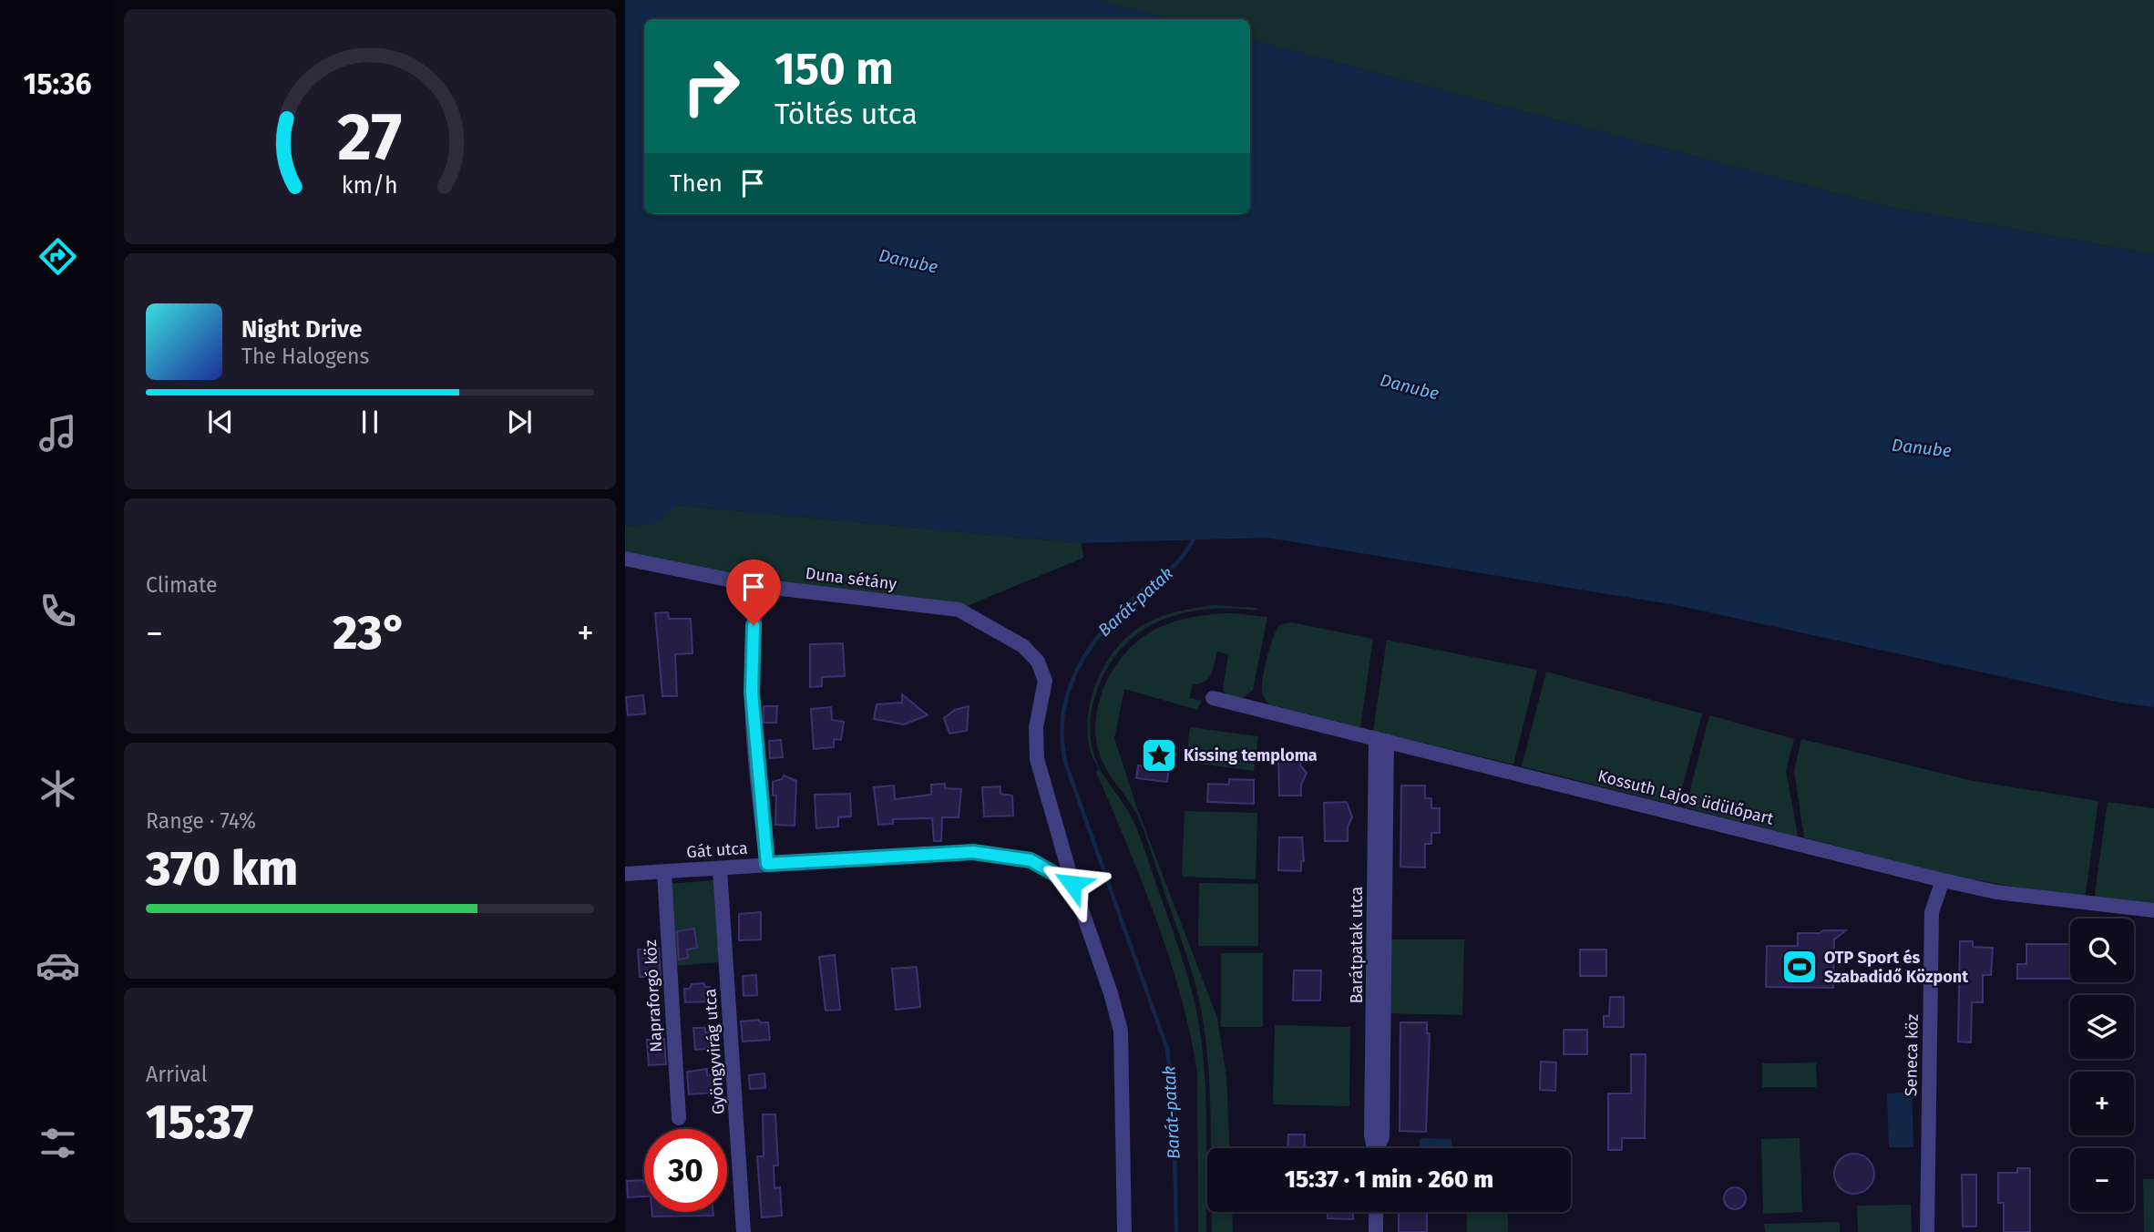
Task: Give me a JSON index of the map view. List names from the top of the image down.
{
  "streets": {
    "street": [
      "Duna sétány",
      "Kossuth Lajos üdülőpart",
      "Gát utca",
      "Barátpatak utca",
      "Napraforgó köz",
      "Gyöngyvirág utca",
      "Seneca köz"
    ]
  },
  "crossings": [
    ["Duna sétány", "Gát utca"],
    ["Kossuth Lajos üdülőpart", "Barátpatak utca"],
    ["Kossuth Lajos üdülőpart", "Seneca köz"],
    ["Gát utca", "Napraforgó köz"],
    ["Gát utca", "Gyöngyvirág utca"]
  ],
  "water": ["Danube", "Barát-patak"],
  "places": {
    "place": ["Kissing temploma"],
    "sports": ["OTP Sport és Szabadidő Központ"]
  },
  "page": {
    "tabs": "15:36",
    "turn": ["150 m", "Töltés utca"],
    "then": "Then",
    "song": ["Night Drive", "The Halogens"],
    "tile": [
      "Climate",
      ["Range · 74%", "370 km"],
      ["Arrival", "15:37"]
    ],
    "heat": ["−", "23°", "+"],
    "map_buttons": ["+", "−"],
    "limit": "30",
    "trip": "15:37 · 1 min · 260 m",
    "gauge": ["27", "km/h"]
  }
}
